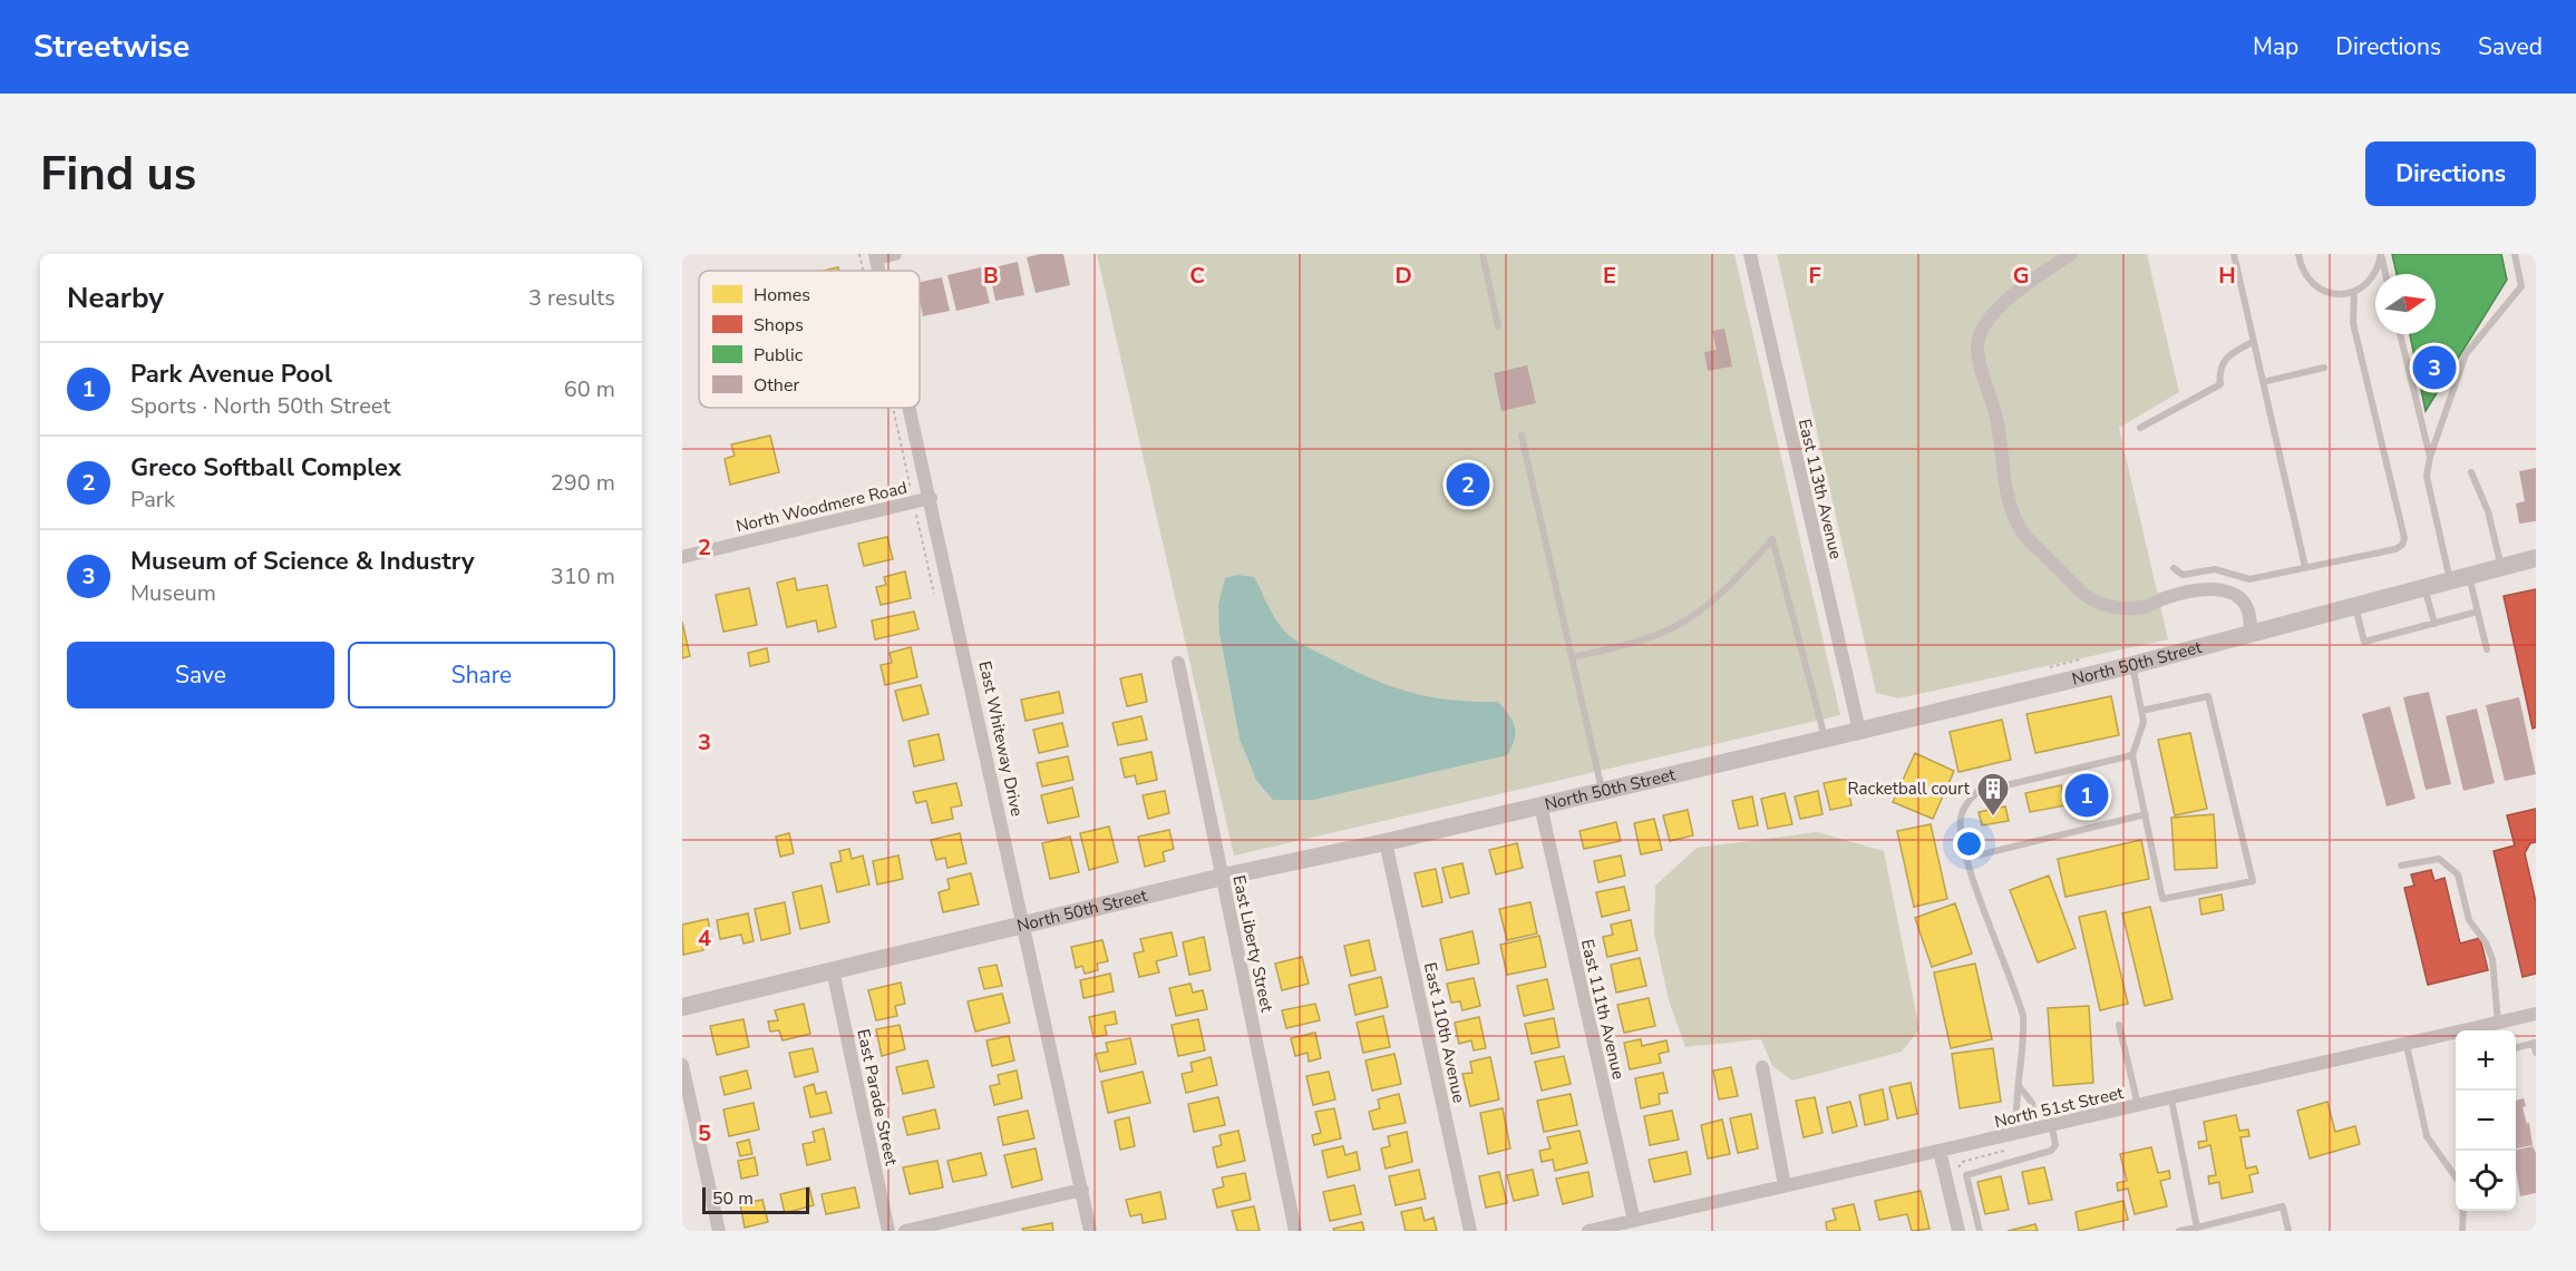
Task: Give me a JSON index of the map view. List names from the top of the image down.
{
  "streets": {
    "street": [
      "East 113th Avenue",
      "North Woodmere Road",
      "North 50th Street",
      "East Whiteway Drive",
      "East Liberty Street",
      "East 111th Avenue",
      "East 110th Avenue",
      "East Parade Street",
      "North 51st Street"
    ]
  },
  "crossings": [
    ["East 113th Avenue", "North 50th Street"],
    ["North Woodmere Road", "East Whiteway Drive"],
    ["North 50th Street", "East Whiteway Drive"],
    ["North 50th Street", "East Liberty Street"],
    ["North 50th Street", "East 111th Avenue"],
    ["North 50th Street", "East 110th Avenue"],
    ["North 50th Street", "East Parade Street"],
    ["East 111th Avenue", "North 51st Street"]
  ],
  "places": {
    "building": ["Racketball court"]
  },
  "legend": [
    "Homes",
    "Shops",
    "Public",
    "Other"
  ],
  "scale_bar": "50 m",
  "north": "right",
  "page": {
    "header": "Streetwise",
    "nav": ["Map", "Directions", "Saved"],
    "buttons": [
      "Directions",
      ["Save", "Share"]
    ],
    "title": "Find us",
    "heading": ["Nearby", "3 results"],
    "list": [
      {
        "mark": "1",
        "name": "Park Avenue Pool",
        "note": "Sports · North 50th Street",
        "value": "60 m"
      },
      {
        "mark": "2",
        "name": "Greco Softball Complex",
        "note": "Park",
        "value": "290 m"
      },
      {
        "mark": "3",
        "name": "Museum of Science & Industry",
        "note": "Museum",
        "value": "310 m"
      }
    ],
    "pins": ["3", "2", "1"],
    "map_buttons": ["+", "−"],
    "scale": "50 m"
  },
  "grid": {
    "columns": [
      "B",
      "C",
      "D",
      "E",
      "F",
      "G",
      "H"
    ],
    "rows": [
      "2",
      "3",
      "4",
      "5"
    ]
  }
}
